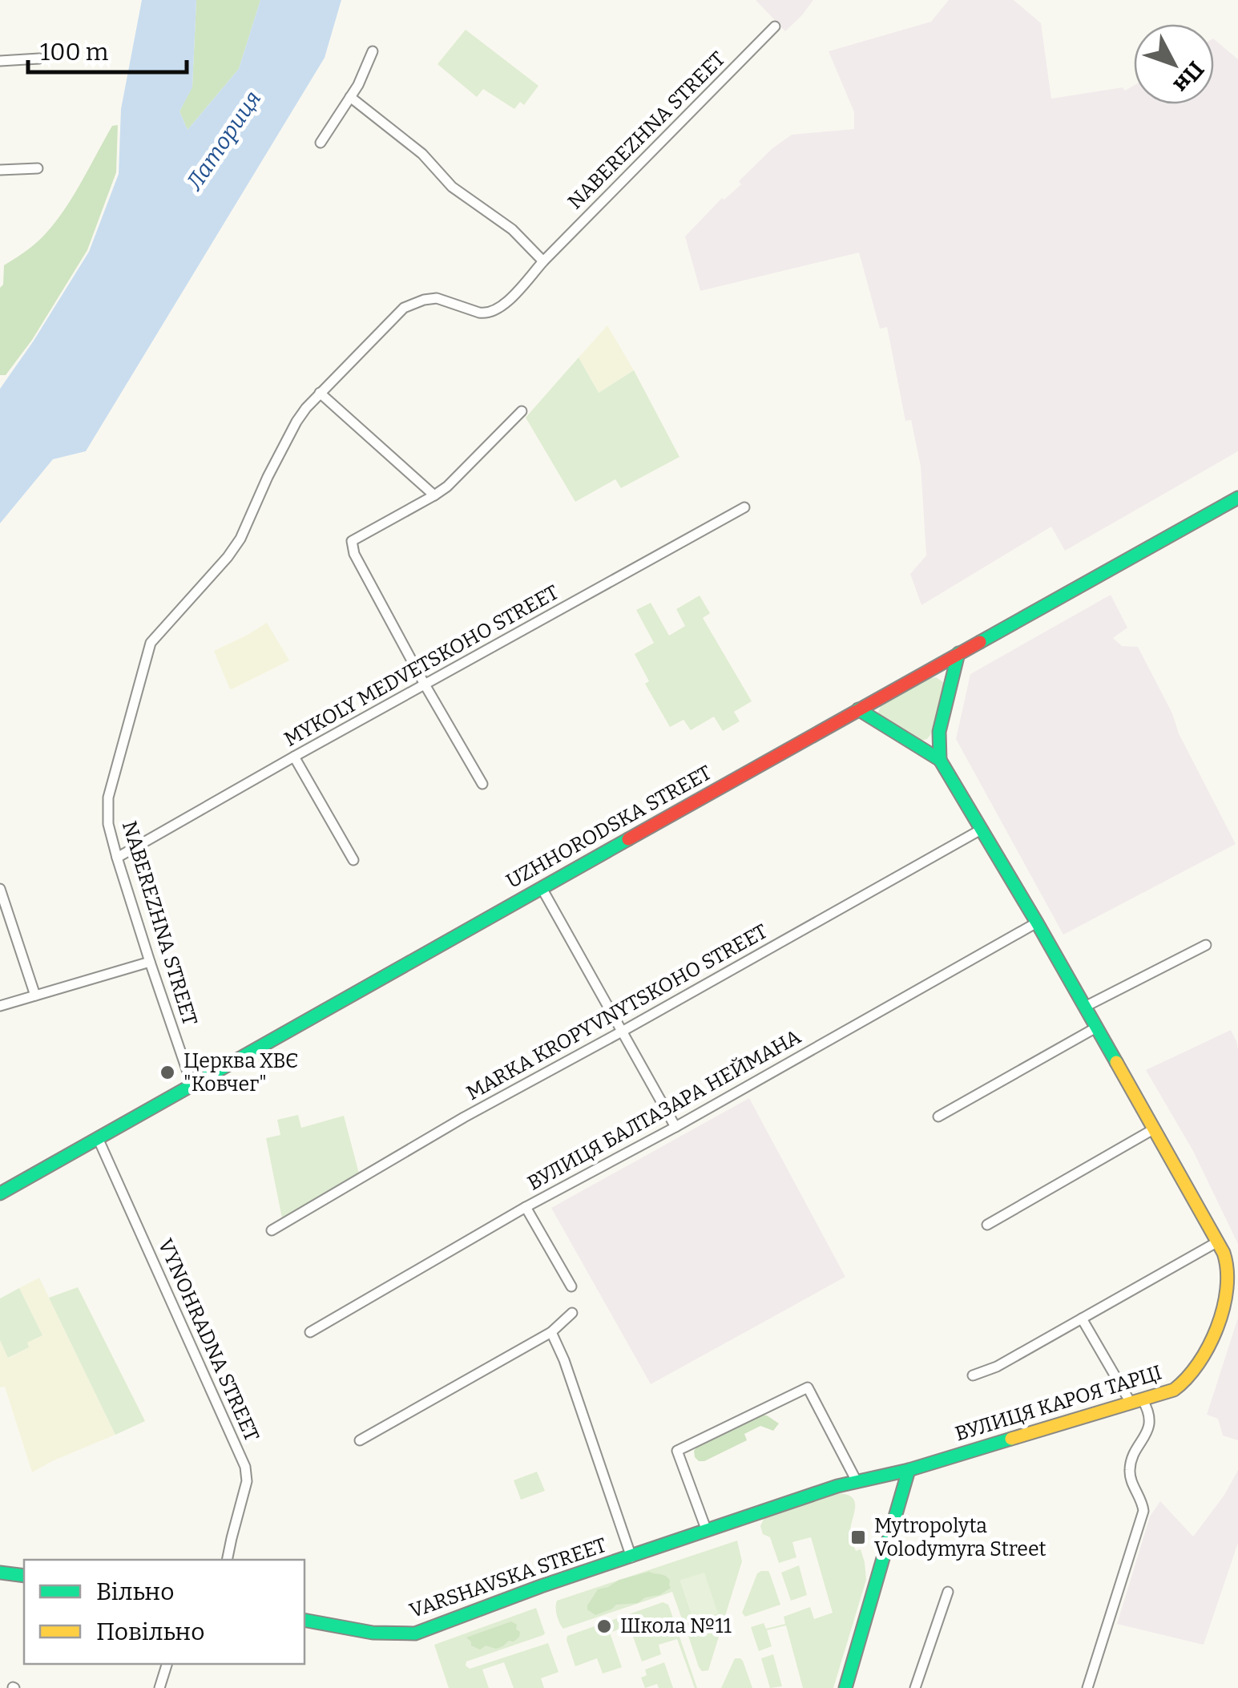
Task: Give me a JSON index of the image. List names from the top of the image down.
{
  "streets": {
    "street": [
      "NABEREZHNA STREET",
      "MYKOLY MEDVETSKOHO STREET",
      "UZHHORODSKA STREET",
      "MARKA KROPYVNYTSKOHO STREET",
      "ВУЛИЦЯ БАЛТАЗАРА НЕЙМАНА",
      "VYNOHRADNA STREET",
      "ВУЛИЦЯ КАРОЯ ТАРЦІ",
      "VARSHAVSKA STREET"
    ]
  },
  "crossings": [
    ["NABEREZHNA STREET", "MYKOLY MEDVETSKOHO STREET"],
    ["NABEREZHNA STREET", "UZHHORODSKA STREET"],
    ["UZHHORODSKA STREET", "VYNOHRADNA STREET"],
    ["UZHHORODSKA STREET", "ВУЛИЦЯ КАРОЯ ТАРЦІ"],
    ["MARKA KROPYVNYTSKOHO STREET", "ВУЛИЦЯ КАРОЯ ТАРЦІ"],
    ["ВУЛИЦЯ БАЛТАЗАРА НЕЙМАНА", "ВУЛИЦЯ КАРОЯ ТАРЦІ"],
    ["ВУЛИЦЯ КАРОЯ ТАРЦІ", "VARSHAVSKA STREET"]
  ],
  "water": ["Латориця"],
  "places": {
    "other": ["Церква ХВЄ \"Ковчег\"", "Школа №11"],
    "transit": ["Mytropolyta Volodymyra Street"]
  },
  "legend": ["Вільно", "Повільно"],
  "scale_bar": "100 m",
  "north": "bottom right"
}
